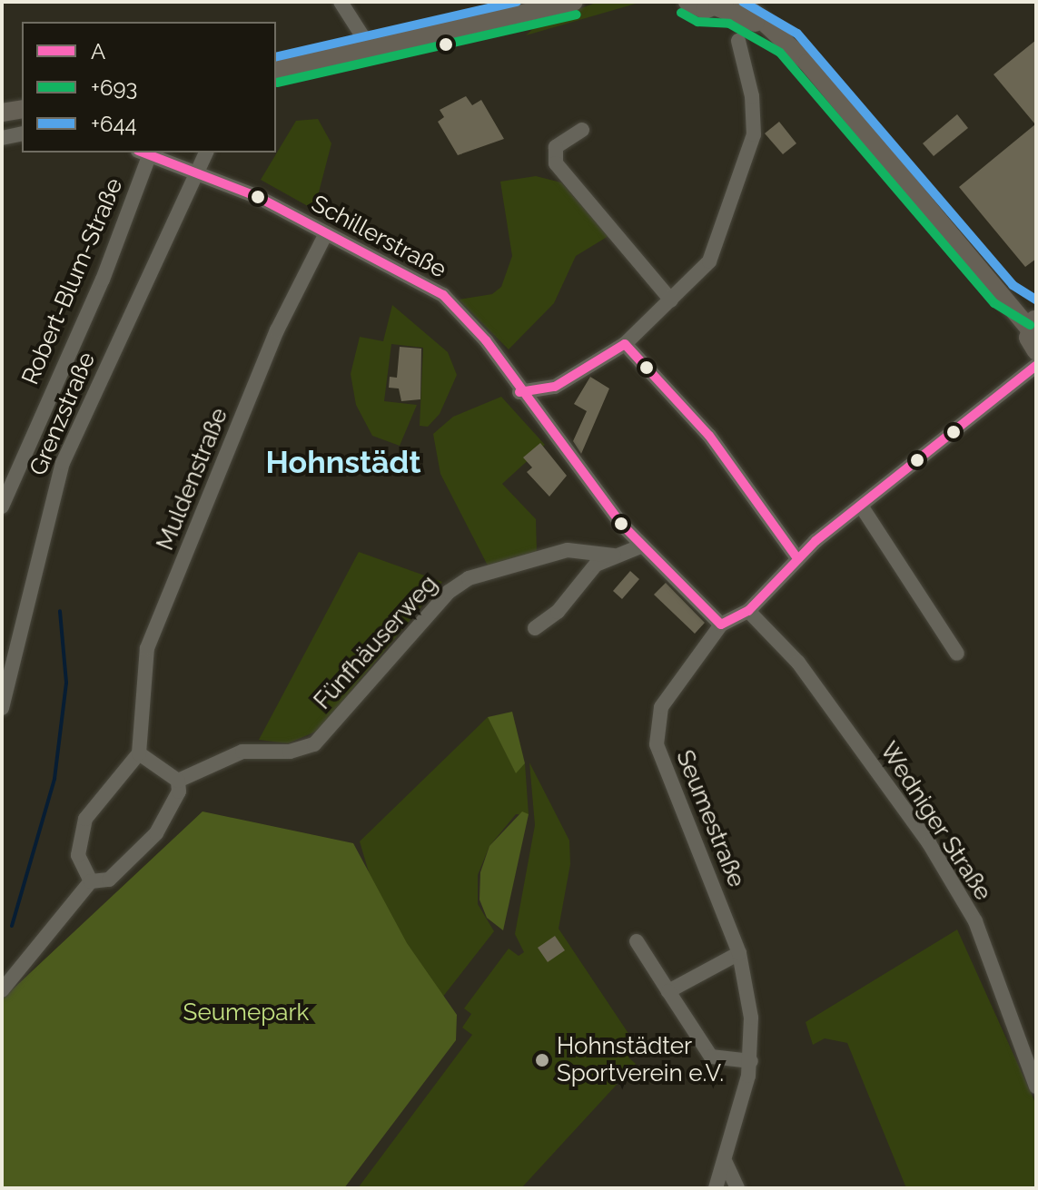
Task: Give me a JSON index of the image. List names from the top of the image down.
{
  "streets": {
    "street": [
      "Schillerstraße",
      "Robert-Blum-Straße",
      "Grenzstraße",
      "Muldenstraße",
      "Fünfhäuserweg",
      "Seumestraße",
      "Wedniger Straße"
    ]
  },
  "crossings": [
    ["Schillerstraße", "Robert-Blum-Straße"],
    ["Schillerstraße", "Grenzstraße"],
    ["Schillerstraße", "Muldenstraße"],
    ["Schillerstraße", "Fünfhäuserweg"],
    ["Schillerstraße", "Seumestraße"],
    ["Seumestraße", "Wedniger Straße"]
  ],
  "districts": ["Hohnstädt"],
  "parks": ["Seumepark"],
  "places": ["Hohnstädter Sportverein e.V."],
  "lines": ["transit line +644", "transit line +693", "transit line A"],
  "legend": ["A", "+693", "+644"]
}
